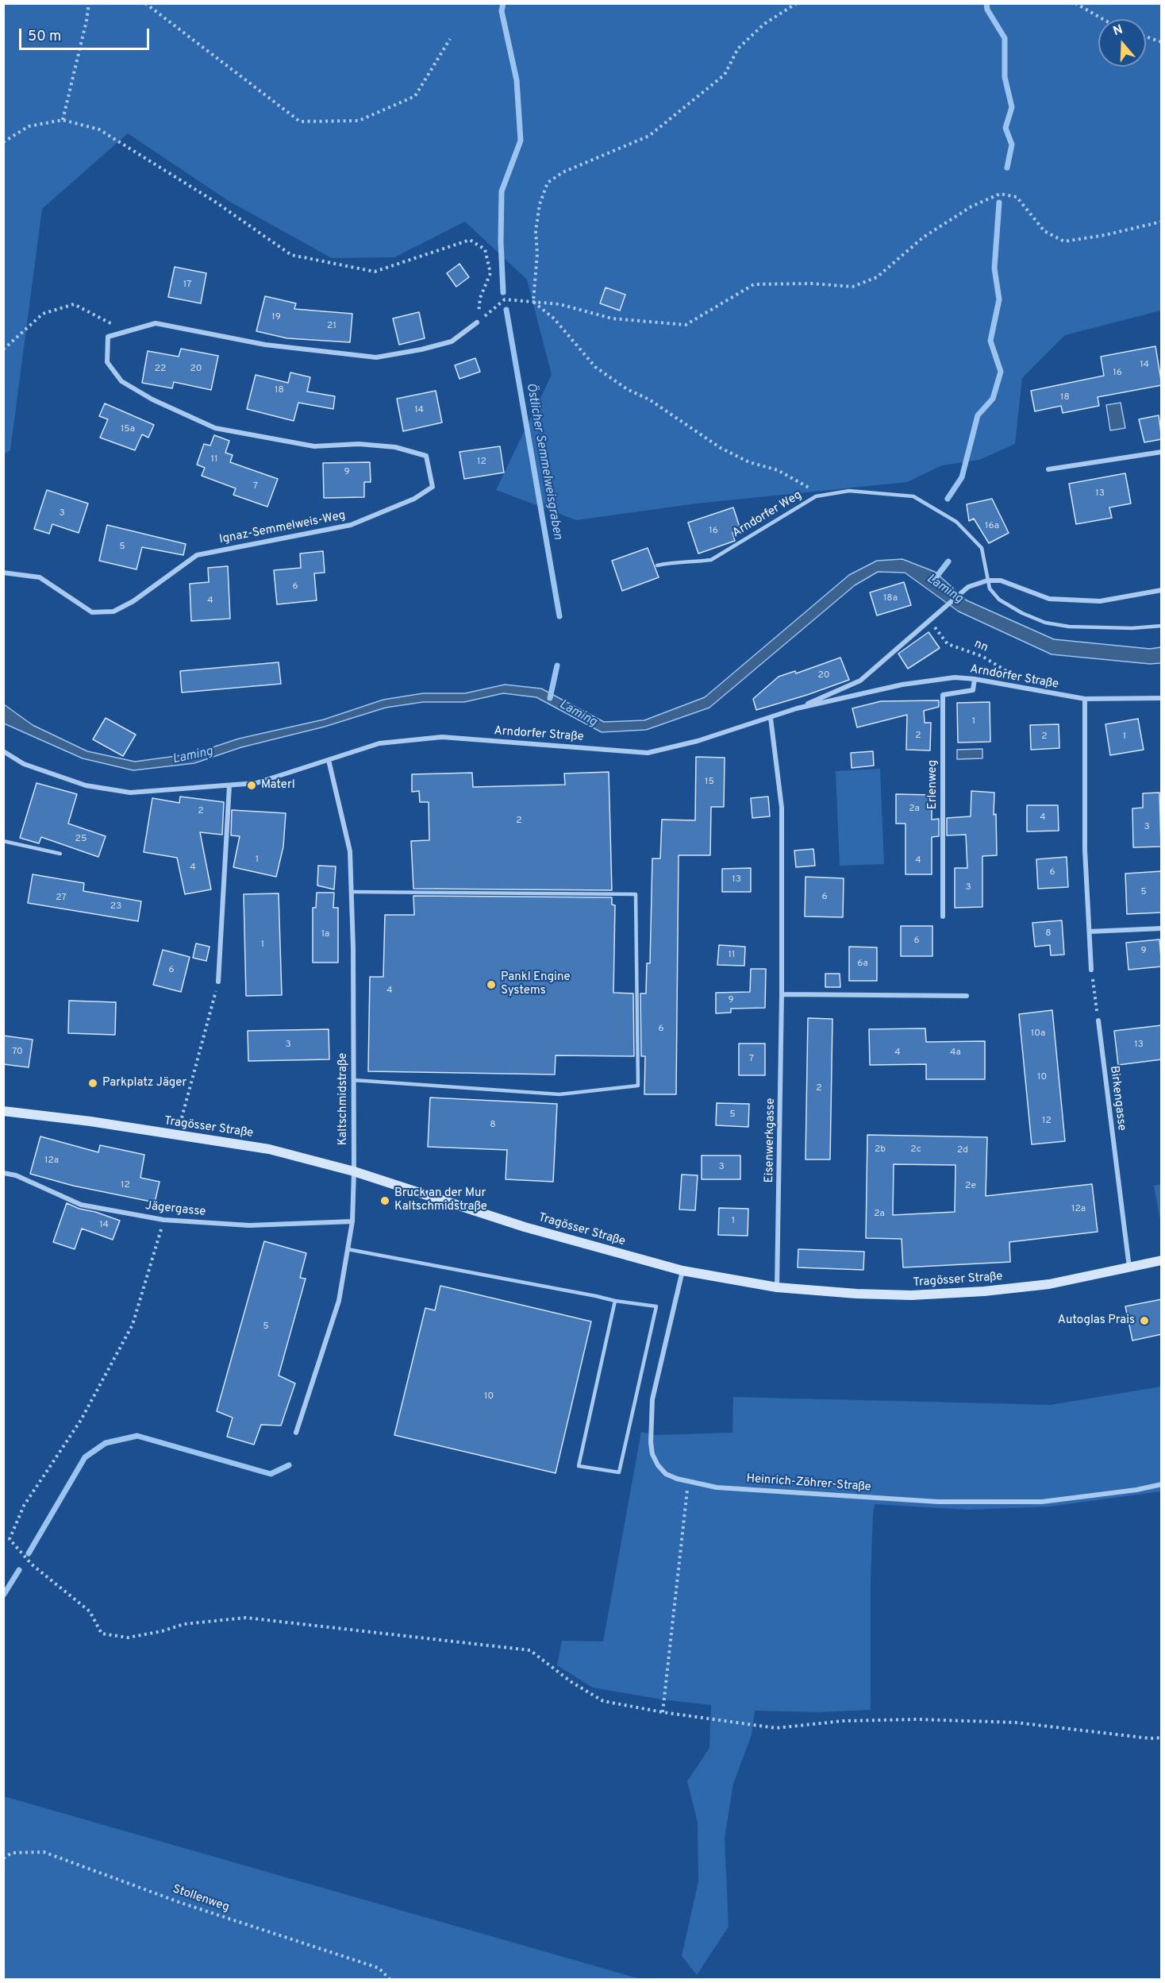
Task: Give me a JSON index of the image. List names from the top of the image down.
{
  "streets": {
    "main road": ["Tragösser Straße"],
    "street": [
      "Ignaz-Semmelweis-Weg",
      "Arndorfer Straße",
      "Erlenweg",
      "Birkengasse",
      "Kaltschmidstraße",
      "Eisenwerkgasse",
      "Jägergasse",
      "Heinrich-Zöhrer-Straße"
    ],
    "lane": ["Arndorfer Weg"],
    "path": ["nn", "Stollenweg"]
  },
  "crossings": [
    ["nn", "Arndorfer Straße"],
    ["Arndorfer Straße", "Erlenweg"],
    ["Arndorfer Straße", "Kaltschmidstraße"],
    ["Arndorfer Straße", "Eisenwerkgasse"],
    ["Birkengasse", "Tragösser Straße"],
    ["Kaltschmidstraße", "Tragösser Straße"],
    ["Kaltschmidstraße", "Jägergasse"],
    ["Tragösser Straße", "Eisenwerkgasse"],
    ["Tragösser Straße", "Heinrich-Zöhrer-Straße"]
  ],
  "water": ["Östlicher Semmelweisgraben", "Laming"],
  "places": [
    "Materl",
    "Pankl Engine Systems",
    "Parkplatz Jäger",
    "Bruck an der Mur Kaltschmidstraße",
    "Autoglas Prais"
  ],
  "house_numbers": [
    "17",
    "19",
    "21",
    "14",
    "22",
    "20",
    "16",
    "18",
    "18",
    "14",
    "15a",
    "11",
    "12",
    "9",
    "7",
    "13",
    "3",
    "16a",
    "16",
    "5",
    "6",
    "18a",
    "4",
    "20",
    "1",
    "2",
    "2",
    "1",
    "15",
    "2a",
    "2",
    "4",
    "2",
    "3",
    "25",
    "1",
    "4",
    "4",
    "6",
    "13",
    "3",
    "5",
    "6",
    "27",
    "23",
    "8",
    "1a",
    "6",
    "1",
    "9",
    "11",
    "6a",
    "6",
    "4",
    "9",
    "6",
    "10a",
    "3",
    "13",
    "70",
    "4",
    "4a",
    "7",
    "10",
    "2",
    "5",
    "12",
    "8",
    "2b",
    "2c",
    "2d",
    "12a",
    "3",
    "12",
    "2e",
    "12a",
    "2a",
    "1",
    "14",
    "5",
    "10"
  ],
  "scale_bar": "50 m",
  "north": "top"
}
